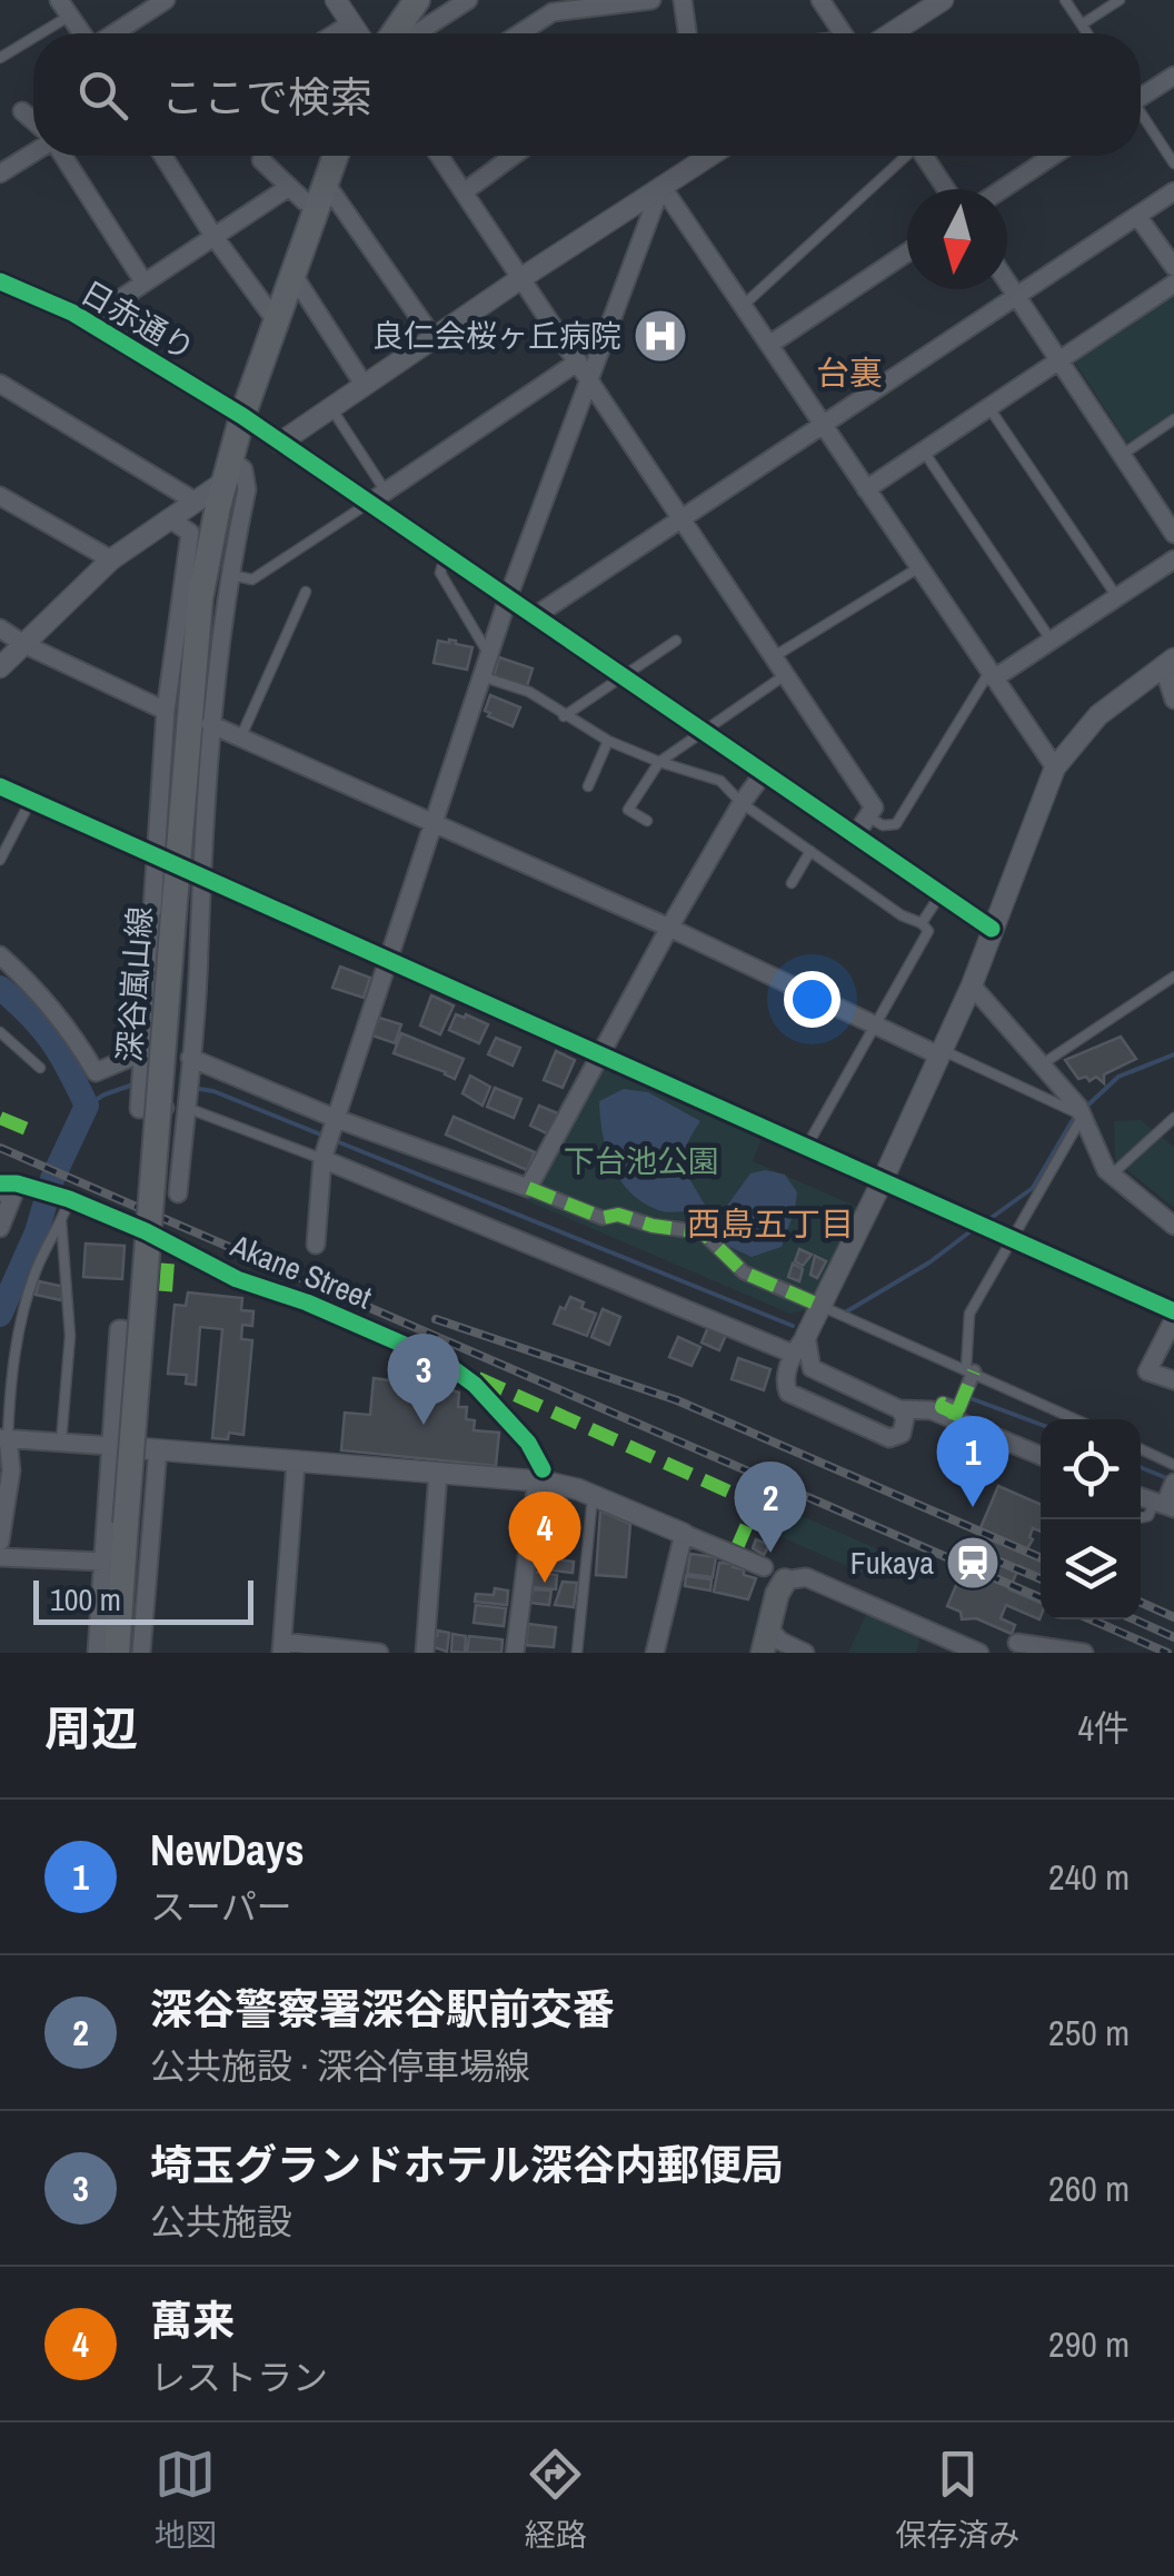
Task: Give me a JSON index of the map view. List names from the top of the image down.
{
  "streets": {
    "main road": ["深谷嵐山線"],
    "street": ["日赤通り"],
    "cycle path": ["Akane Street"]
  },
  "crossings": [
    ["日赤通り", "深谷嵐山線"]
  ],
  "districts": ["台裏", "西島五丁目"],
  "parks": ["下台池公園"],
  "places": {
    "hospital": ["良仁会桜ヶ丘病院"],
    "station": ["Fukaya"]
  },
  "scale_bar": "100 m",
  "north": "bottom",
  "page": {
    "search": "ここで検索",
    "pins": [
      "3",
      "1",
      "2",
      "4"
    ],
    "scale": "100 m",
    "heading": ["周辺", "4件"],
    "list": [
      {
        "mark": "1",
        "name": "NewDays",
        "note": "スーパー",
        "value": "240 m"
      },
      {
        "mark": "2",
        "name": "深谷警察署深谷駅前交番",
        "note": "公共施設 · 深谷停車場線",
        "value": "250 m"
      },
      {
        "mark": "3",
        "name": "埼玉グランドホテル深谷内郵便局",
        "note": "公共施設",
        "value": "260 m"
      },
      {
        "mark": "4",
        "name": "萬来",
        "note": "レストラン",
        "value": "290 m"
      }
    ],
    "nav": ["地図", "経路", "保存済み"]
  }
}
